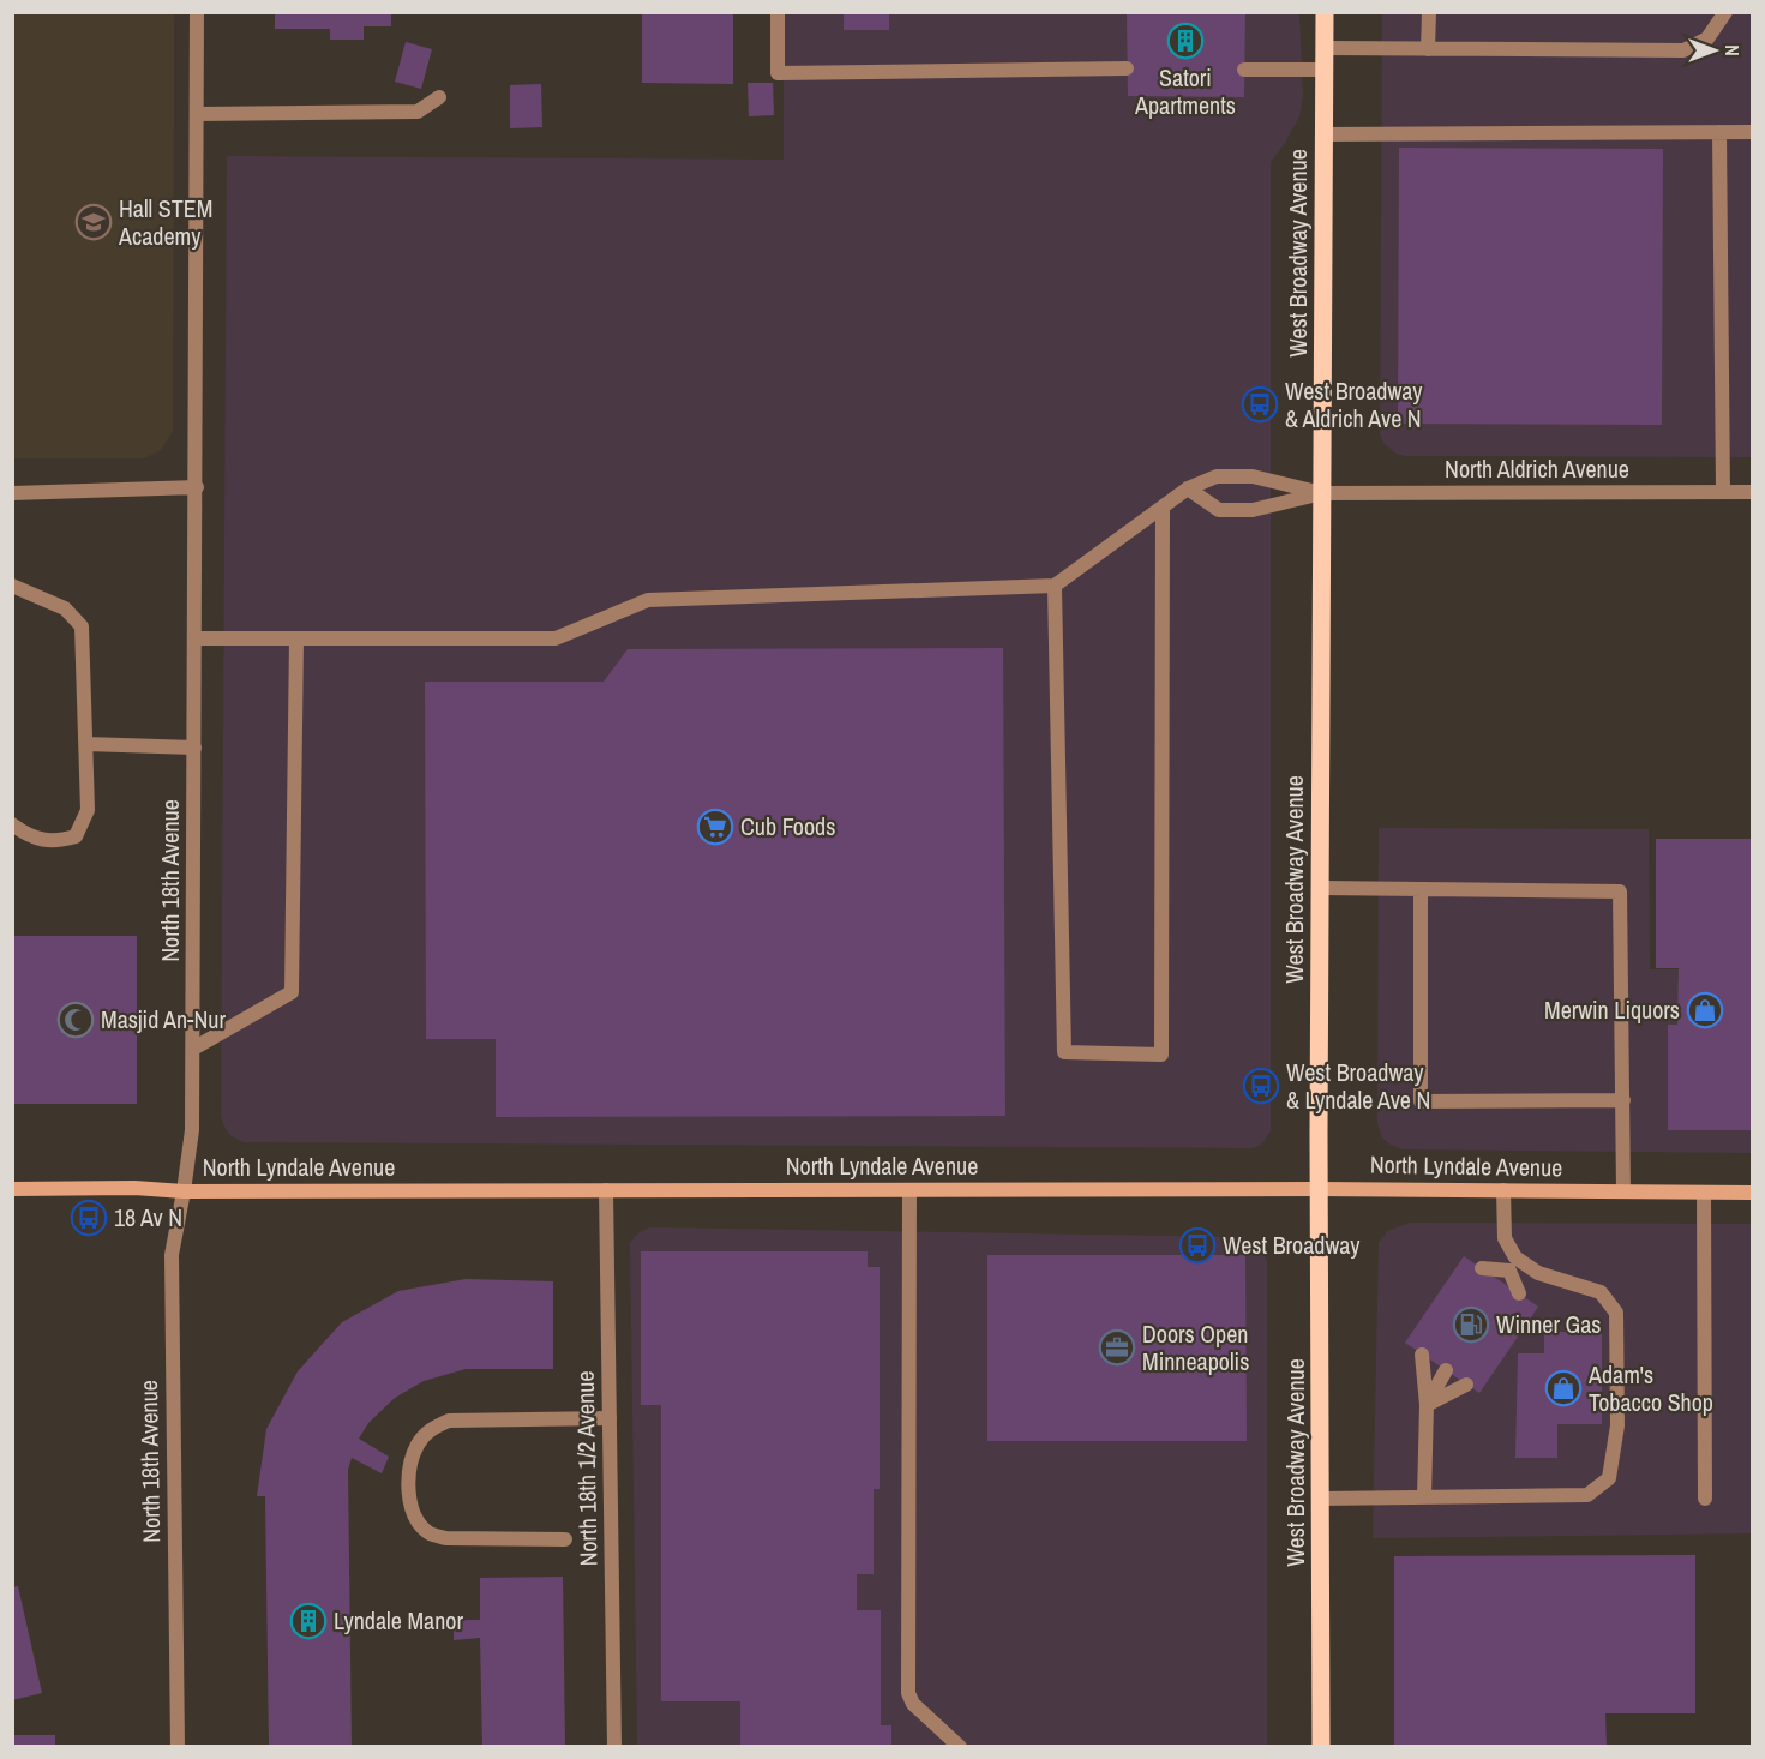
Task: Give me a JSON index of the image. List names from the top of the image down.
{
  "streets": {
    "main road": ["West Broadway Avenue"],
    "street": [
      "North Aldrich Avenue",
      "North 18th Avenue",
      "North Lyndale Avenue",
      "North 18th 1/2 Avenue"
    ]
  },
  "crossings": [
    ["West Broadway Avenue", "North Aldrich Avenue"],
    ["West Broadway Avenue", "North Lyndale Avenue"],
    ["North 18th Avenue", "North Lyndale Avenue"],
    ["North Lyndale Avenue", "North 18th 1/2 Avenue"]
  ],
  "places": {
    "building": ["Satori Apartments", "Lyndale Manor"],
    "school or university": ["Hall STEM Academy"],
    "bus stop": [
      "West Broadway & Aldrich Ave N",
      "West Broadway & Lyndale Ave N",
      "18 Av N",
      "West Broadway"
    ],
    "supermarket": ["Cub Foods"],
    "shop": ["Merwin Liquors", "Adam's Tobacco Shop"],
    "mosque": ["Masjid An-Nur"],
    "fuel station": ["Winner Gas"],
    "office": ["Doors Open Minneapolis"]
  },
  "north": "right"
}
